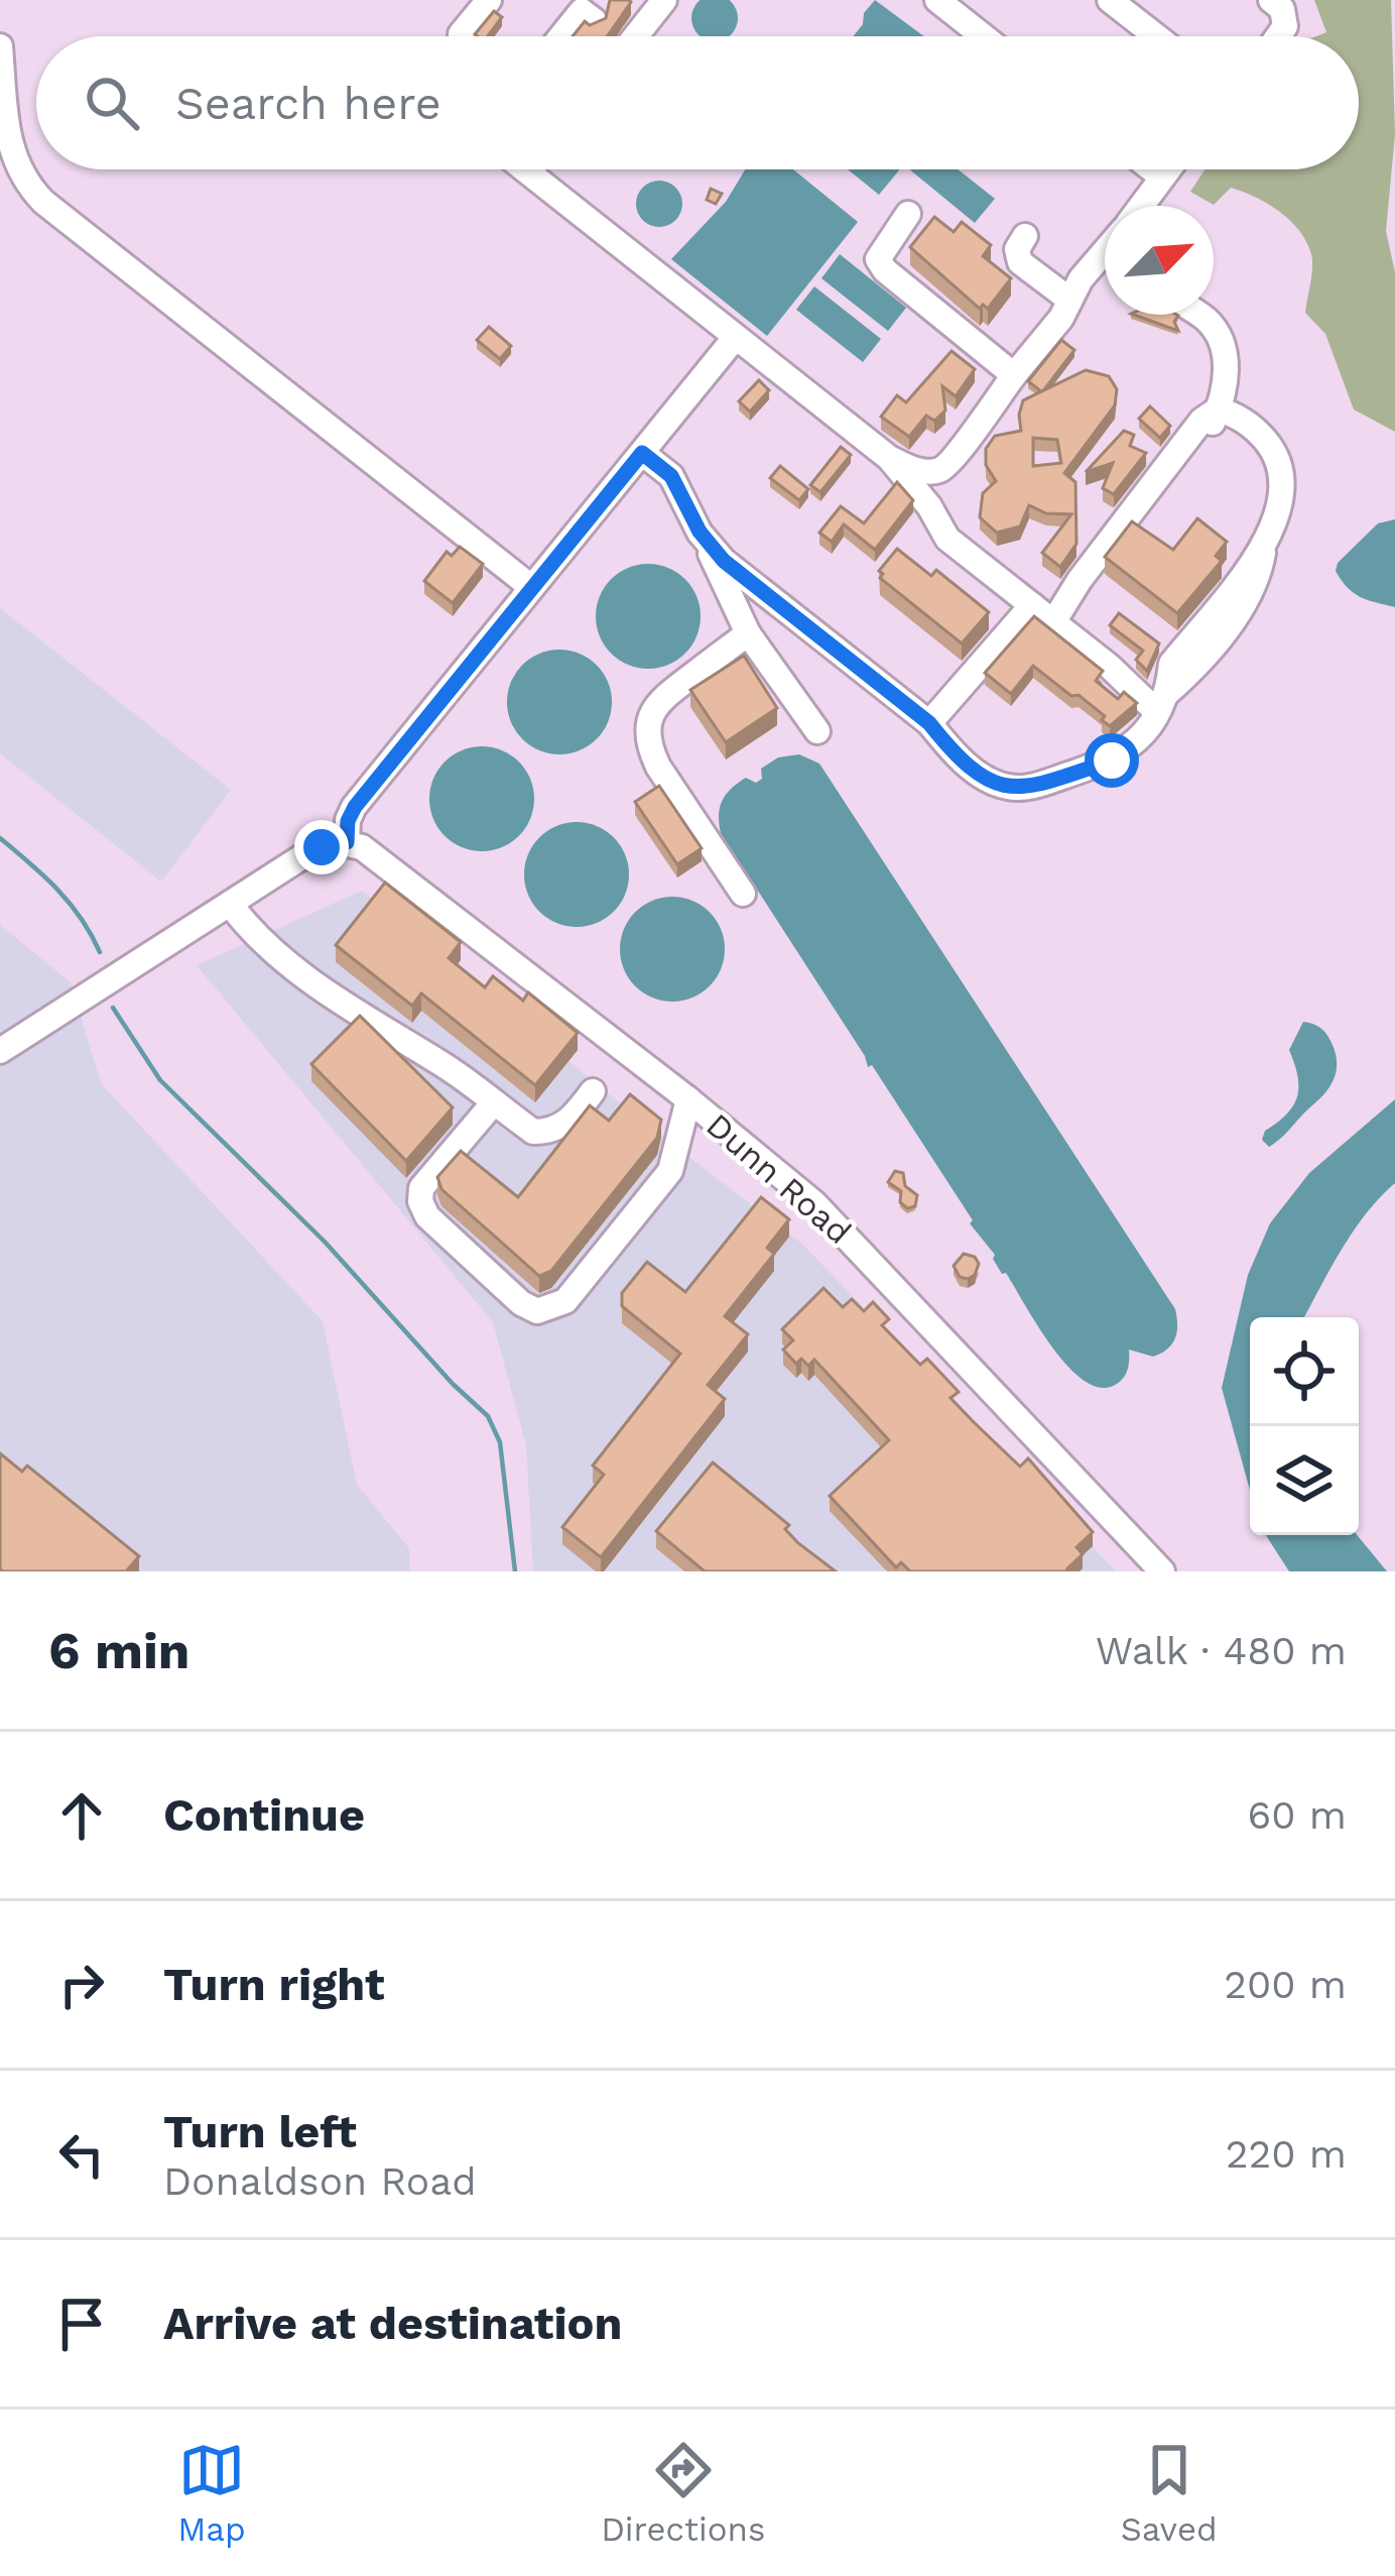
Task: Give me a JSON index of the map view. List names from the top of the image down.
{
  "streets": {
    "street": ["Dunn Road"]
  },
  "north": "top right",
  "page": {
    "search": "Search here",
    "heading": ["6 min", "Walk · 480 m"],
    "list": [
      ["Continue", "60 m"],
      ["Turn right", "200 m"],
      ["Turn left", "Donaldson Road", "220 m"],
      "Arrive at destination"
    ],
    "nav": ["Map", "Directions", "Saved"]
  }
}
